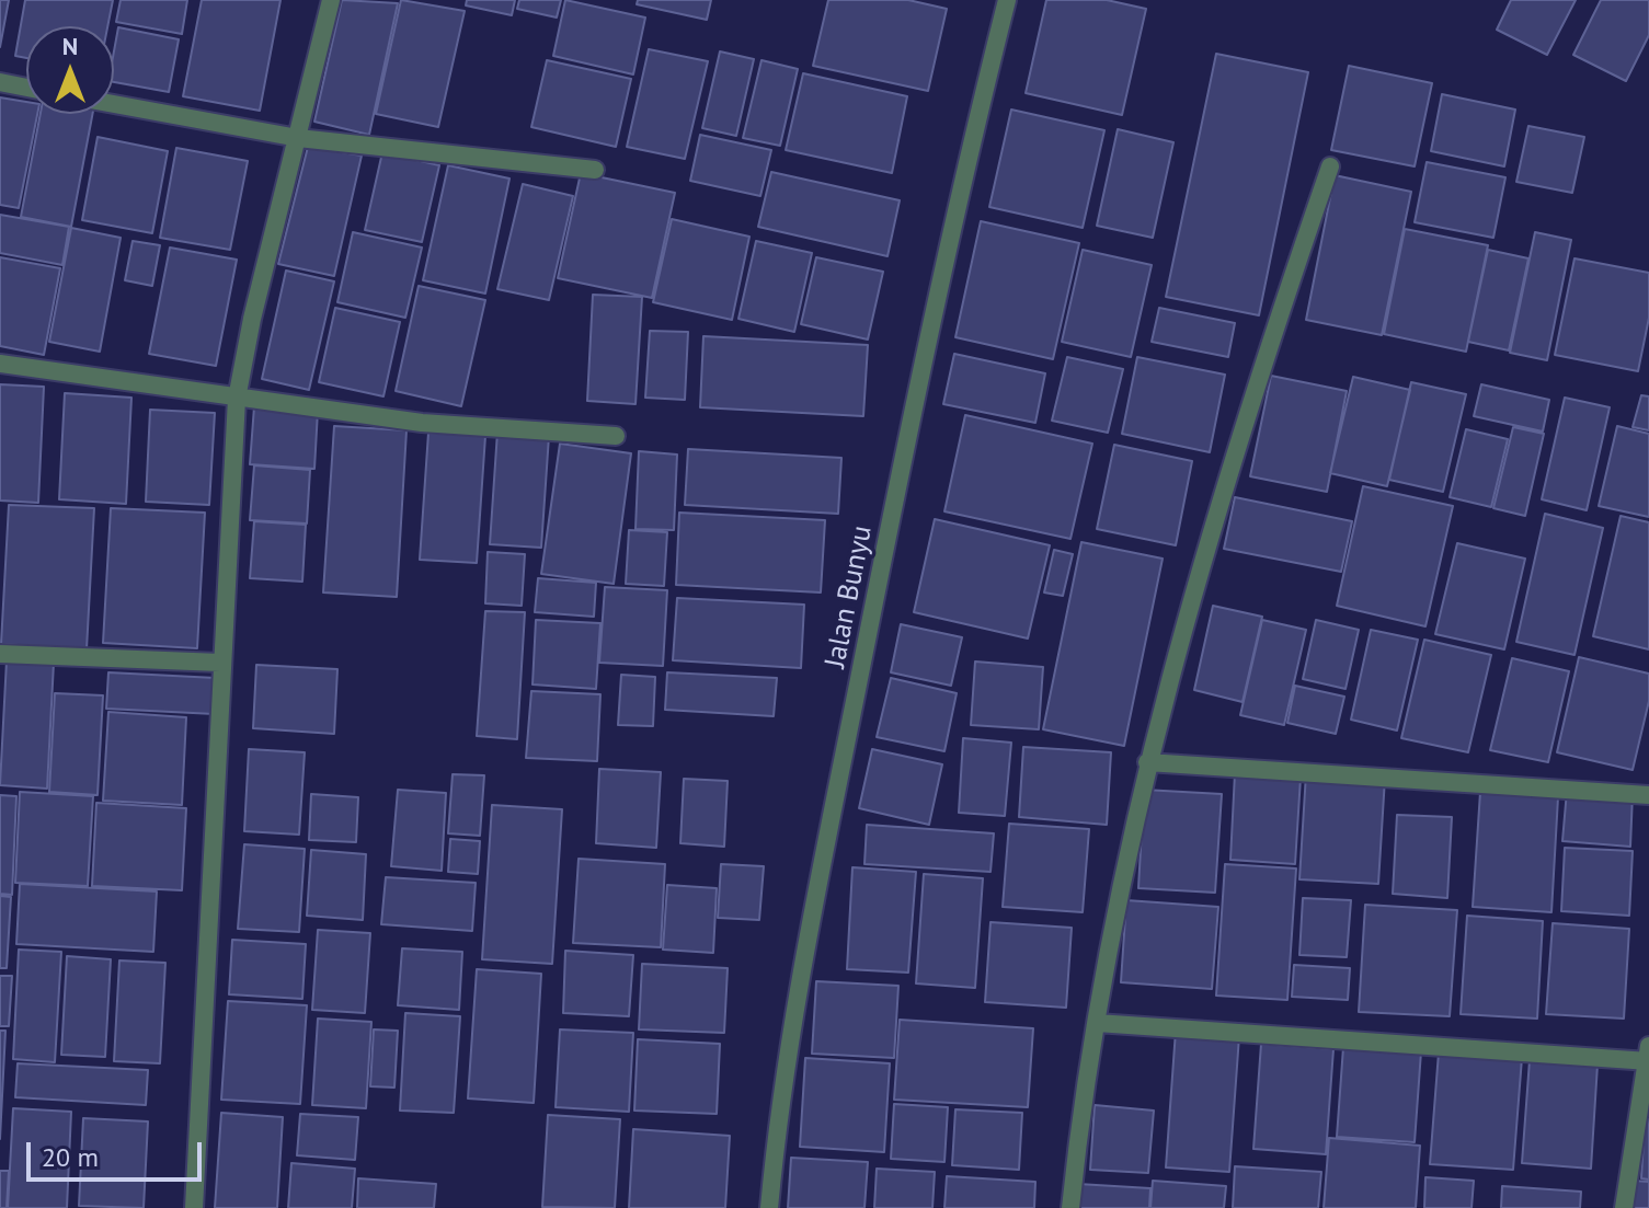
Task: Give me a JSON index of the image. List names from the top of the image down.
{
  "streets": {
    "street": ["Jalan Bunyu"]
  },
  "scale_bar": "20 m",
  "north": "top"
}
